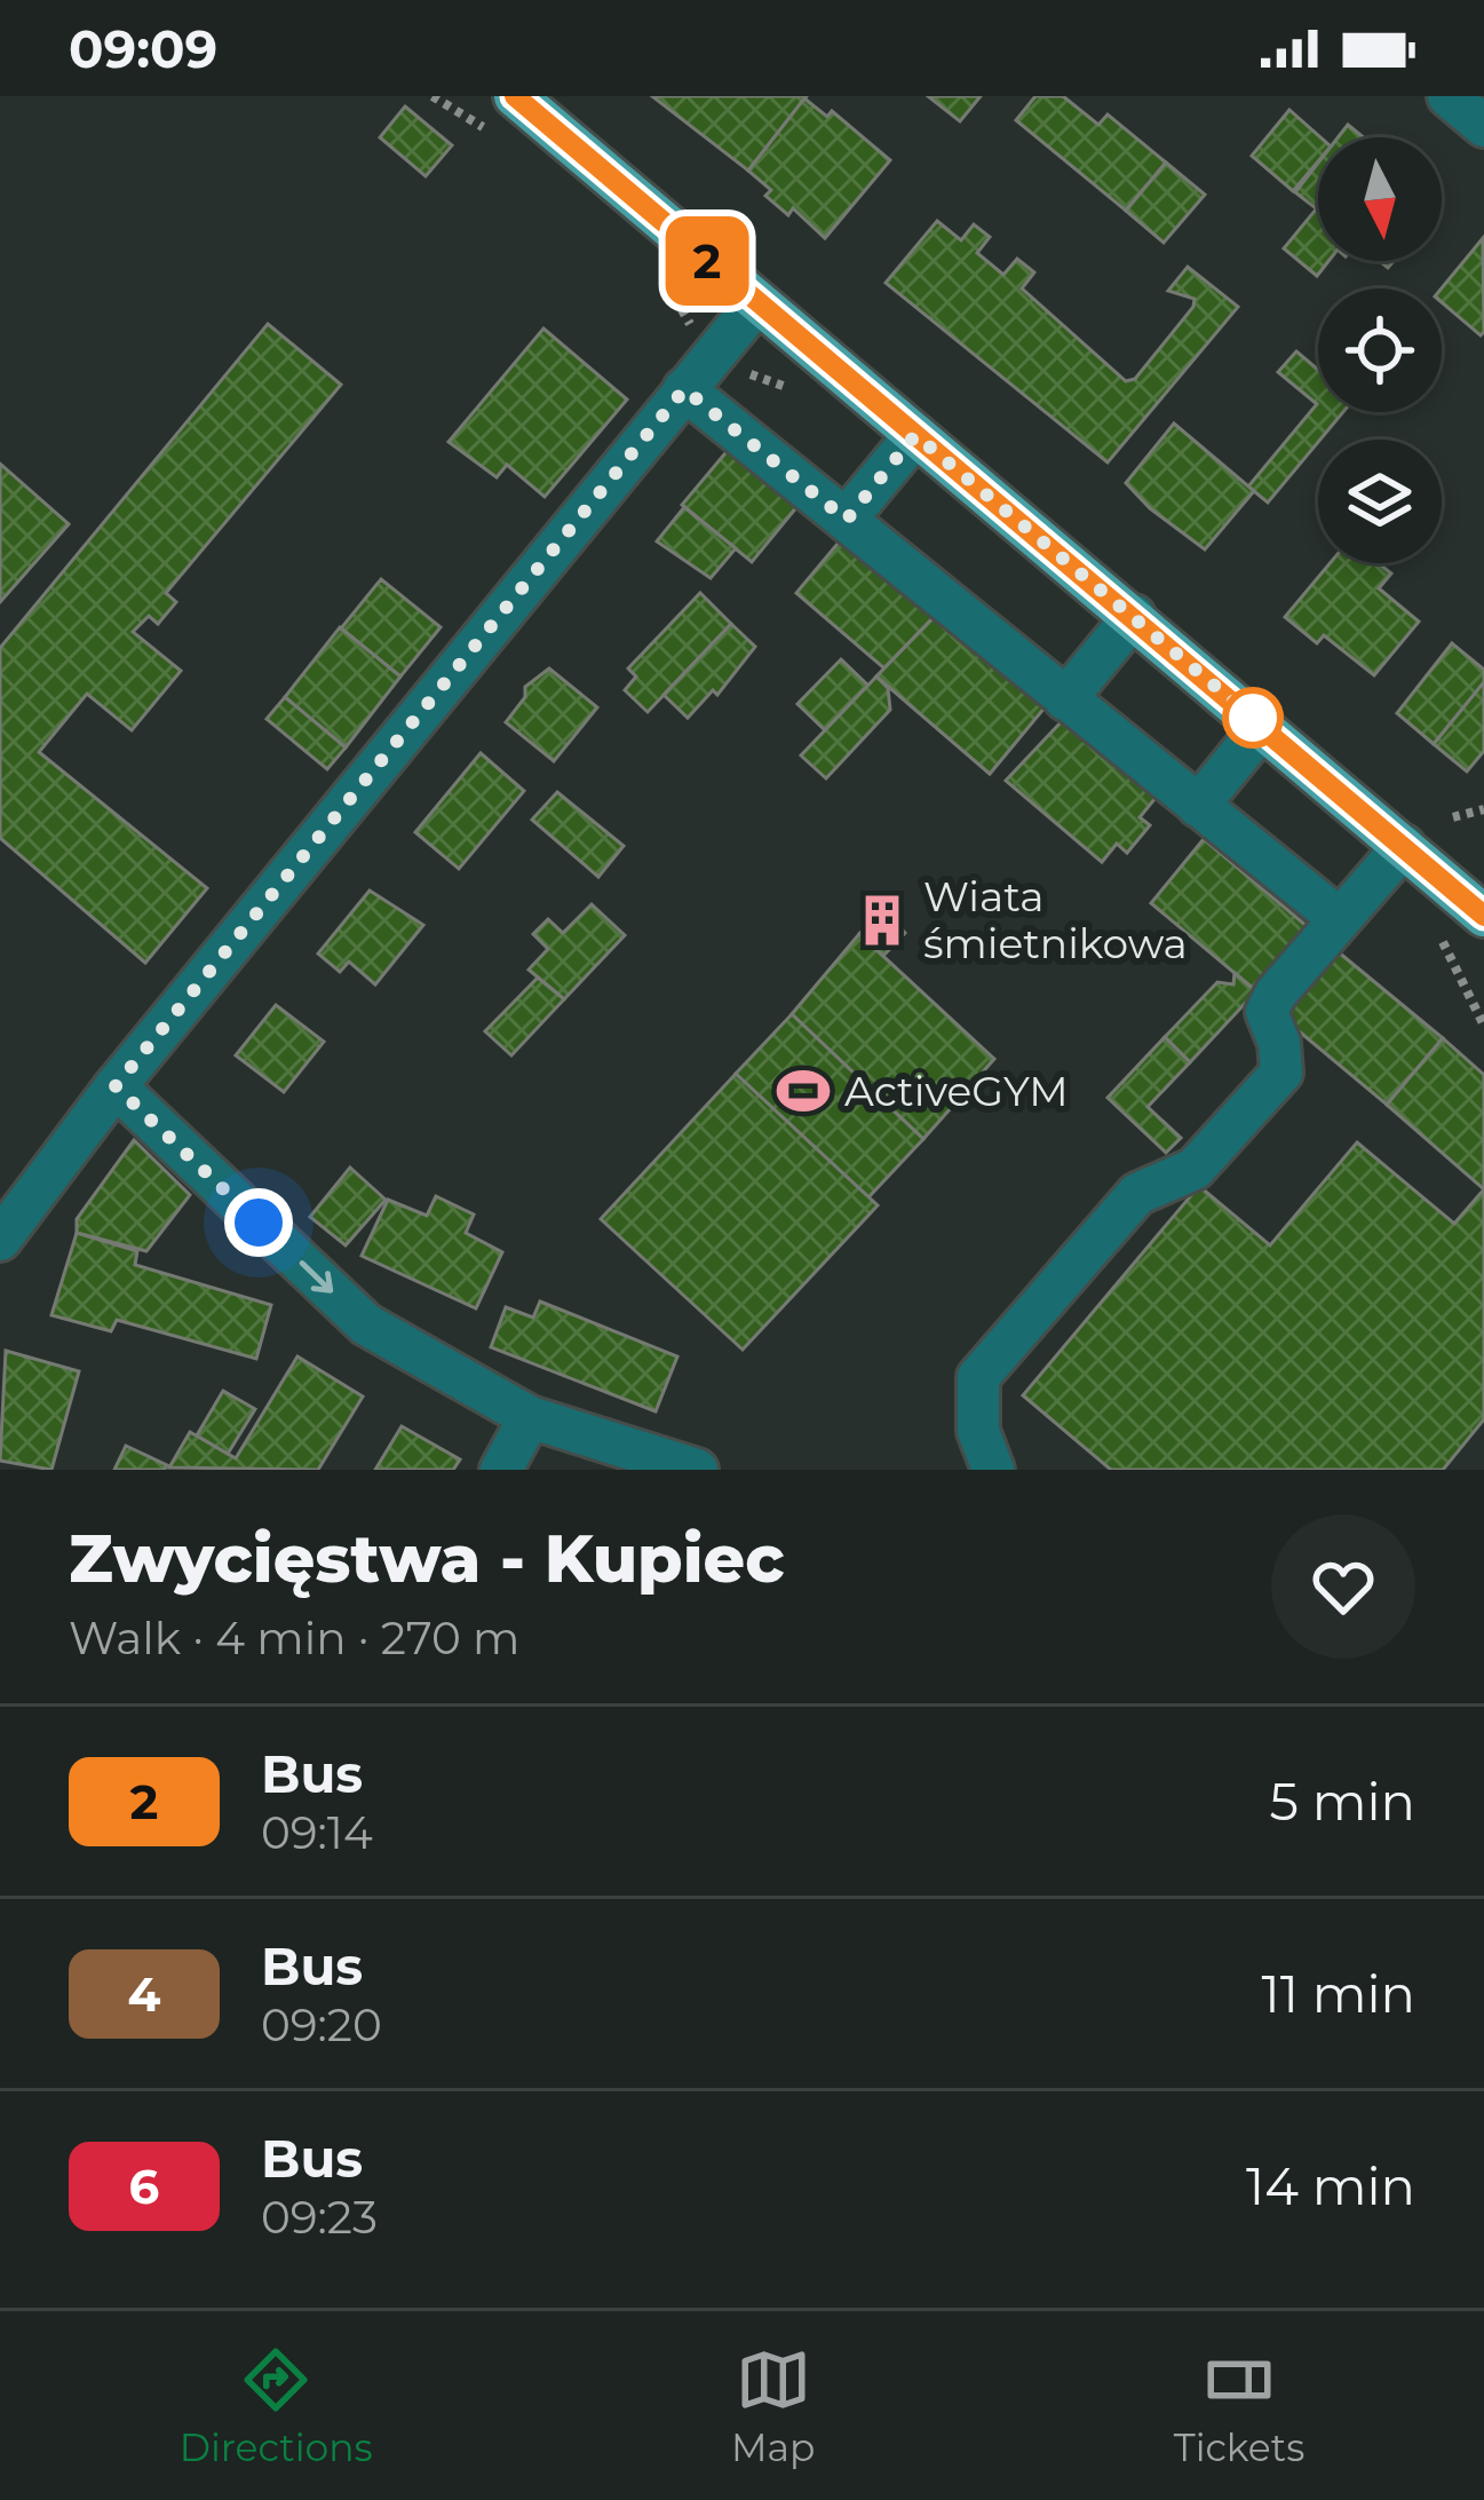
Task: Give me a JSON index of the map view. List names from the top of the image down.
{
  "places": {
    "building": ["Wiata śmietnikowa"],
    "sports": ["ActiveGYM"]
  },
  "lines": ["bus line 2"],
  "north": "bottom",
  "page": {
    "status": "09:09",
    "on_map": "2",
    "heading": ["Zwycięstwa - Kupiec", "Walk · 4 min · 270 m"],
    "list": [
      {
        "mark": "2",
        "name": "Bus",
        "note": "09:14",
        "value": "5 min"
      },
      {
        "mark": "4",
        "name": "Bus",
        "note": "09:20",
        "value": "11 min"
      },
      {
        "mark": "6",
        "name": "Bus",
        "note": "09:23",
        "value": "14 min"
      }
    ],
    "tabs": ["Directions", "Map", "Tickets"]
  }
}
